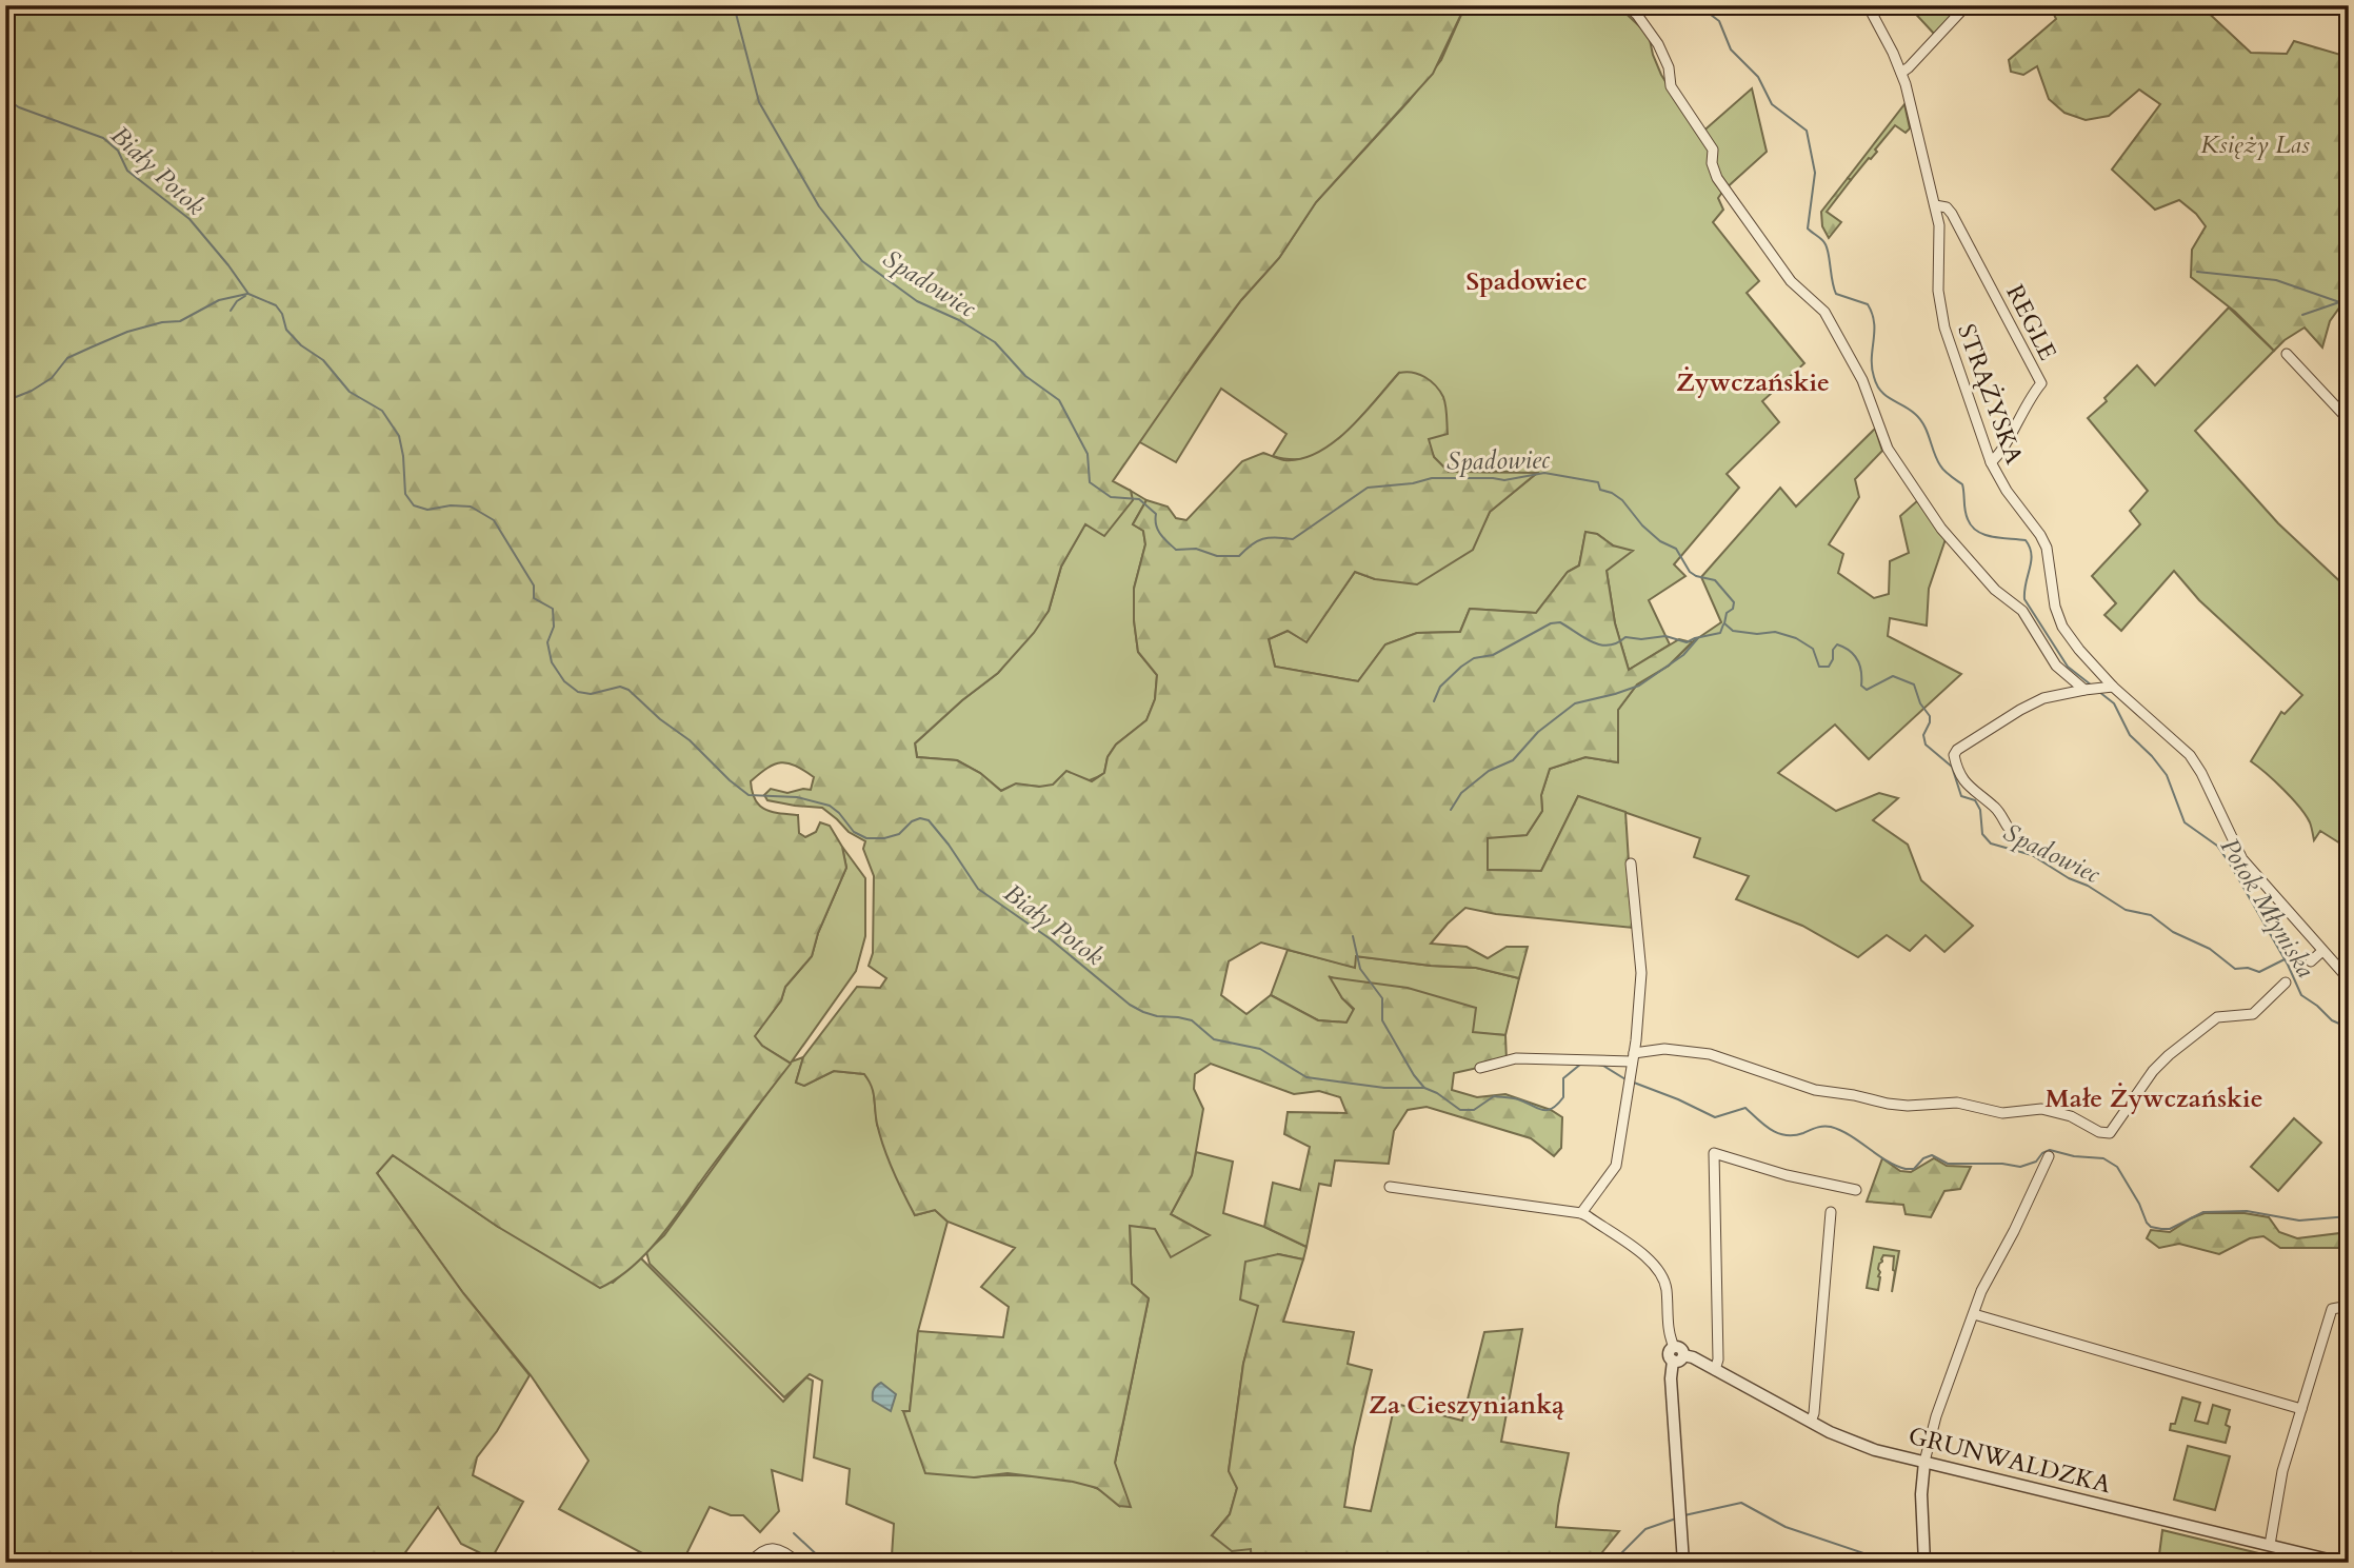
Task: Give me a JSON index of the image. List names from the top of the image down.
{
  "streets": {
    "street": ["REGLE", "STRĄŻYSKA", "GRUNWALDZKA"]
  },
  "crossings": [
    ["REGLE", "STRĄŻYSKA"]
  ],
  "districts": [
    "Spadowiec",
    "Żywczańskie",
    "Małe Żywczańskie",
    "Za Cieszynianką"
  ],
  "water": ["Biały Potok", "Spadowiec", "Potok Młyniska"],
  "parks": ["Księży Las"]
}
